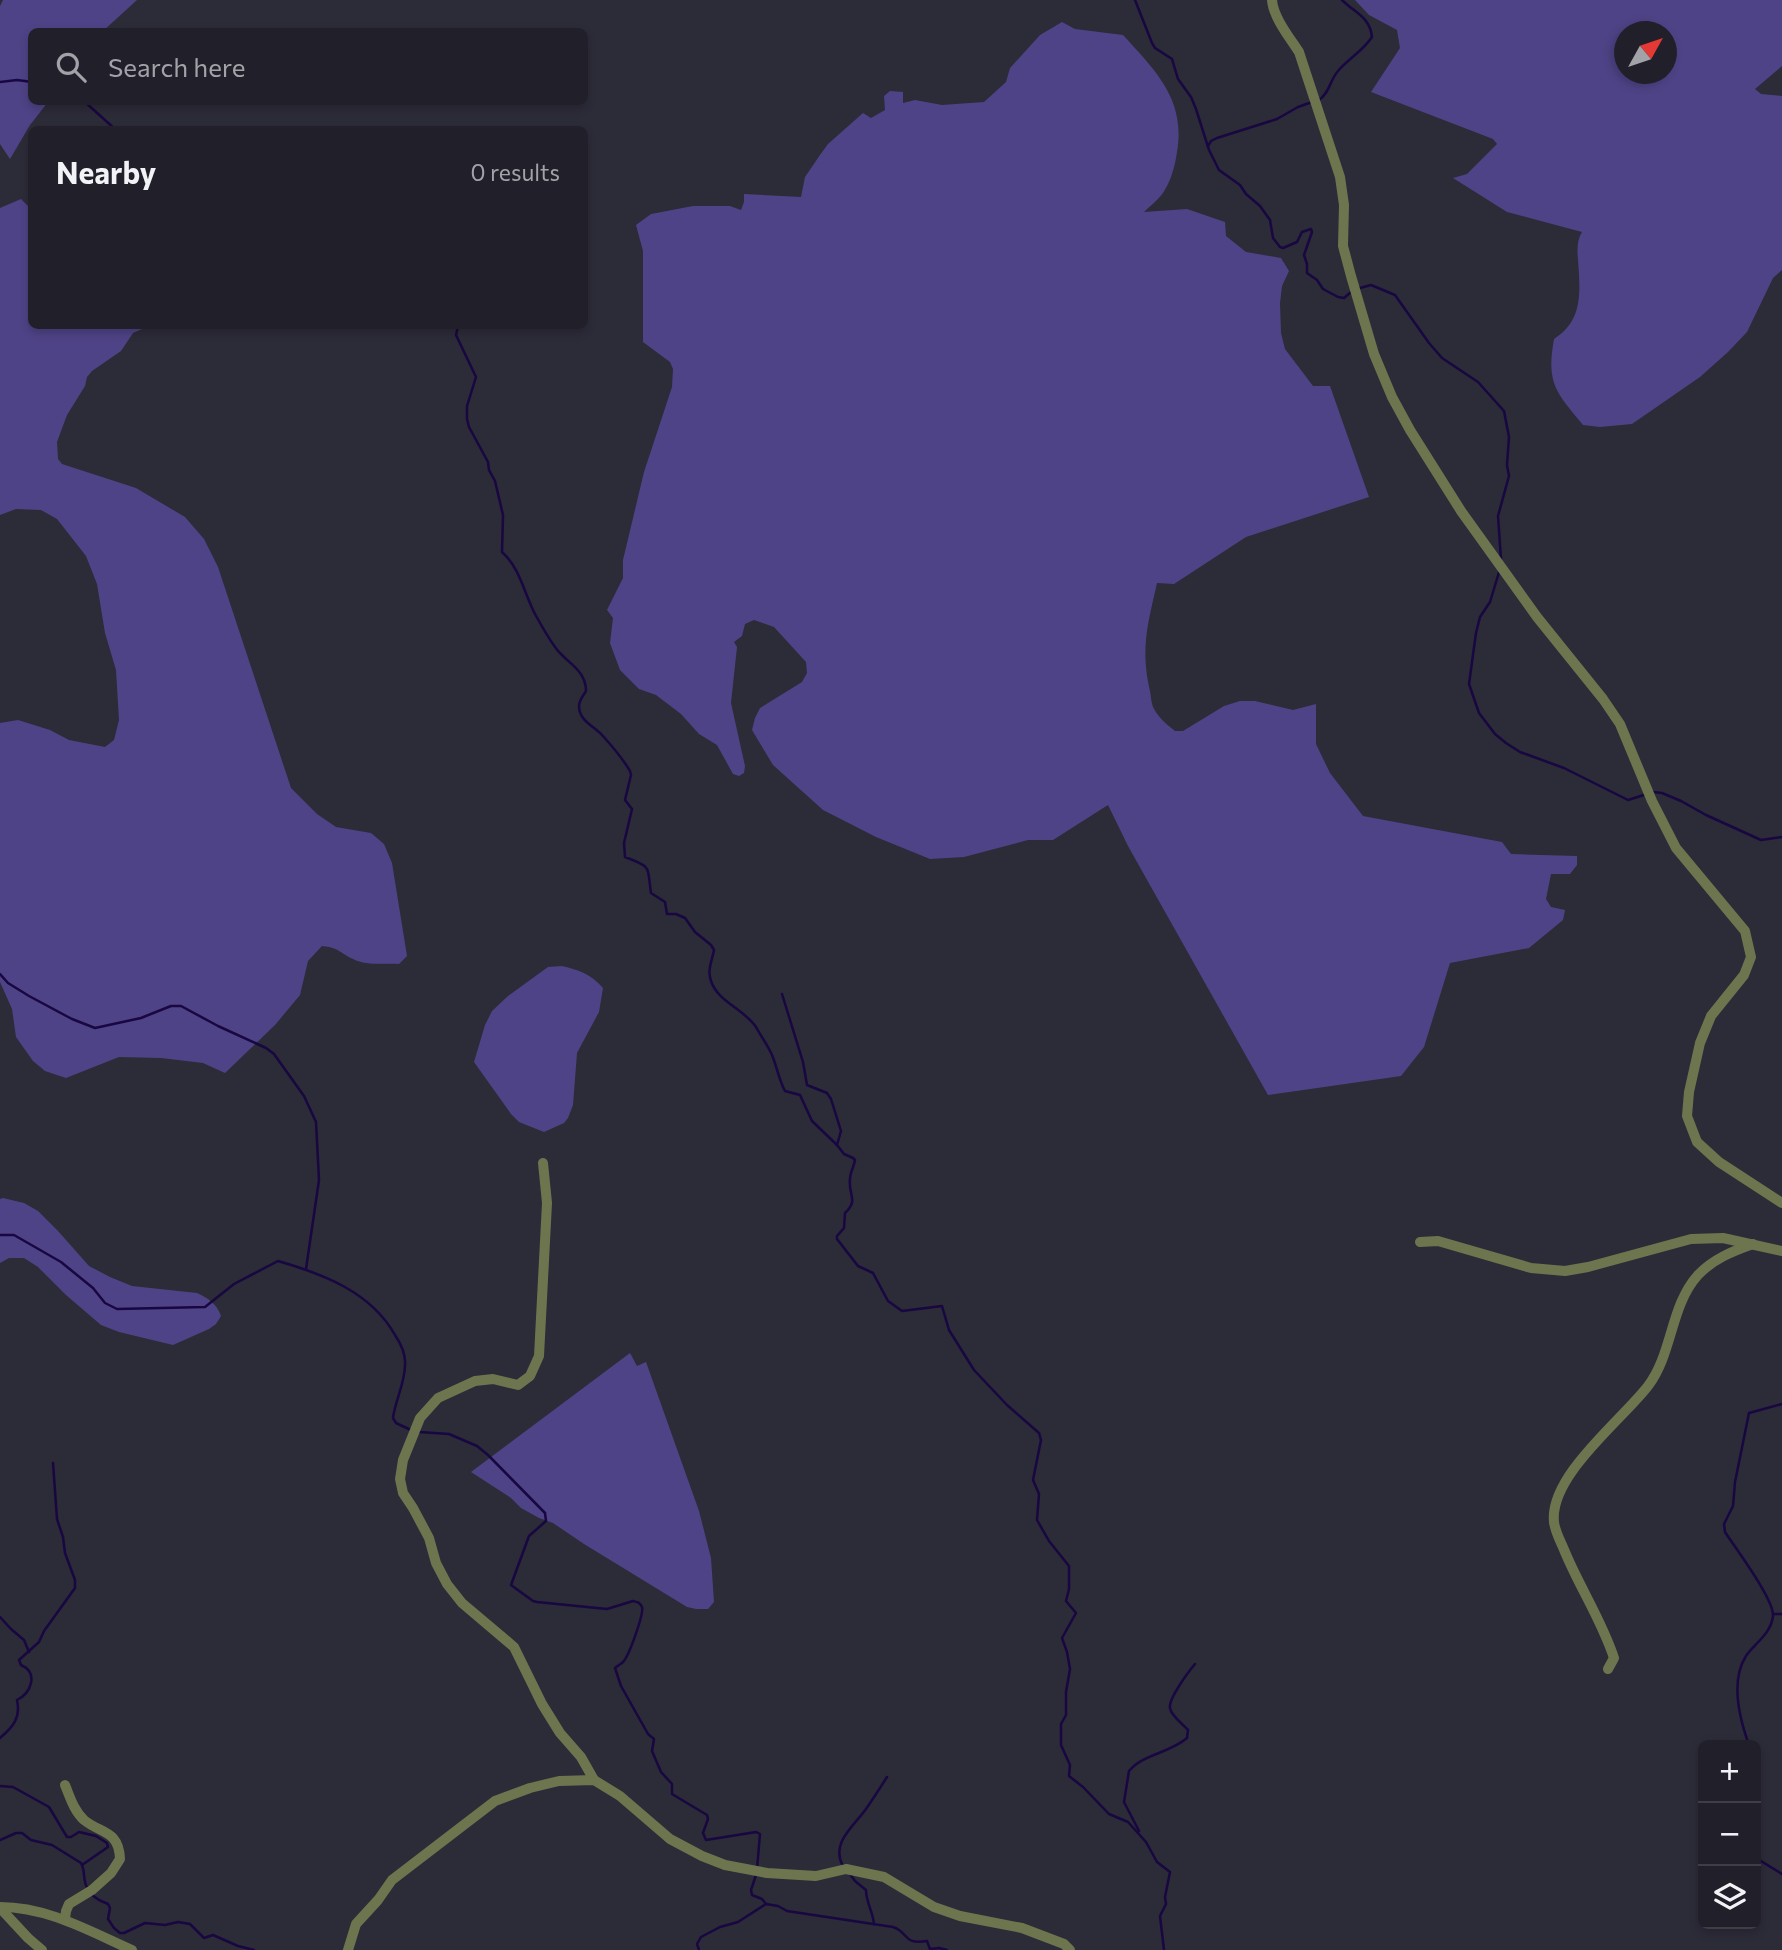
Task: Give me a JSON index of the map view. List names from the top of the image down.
{
  "north": "top right",
  "page": {
    "search": "Search here",
    "heading": ["Nearby", "0 results"],
    "map_buttons": ["+", "−"]
  }
}
